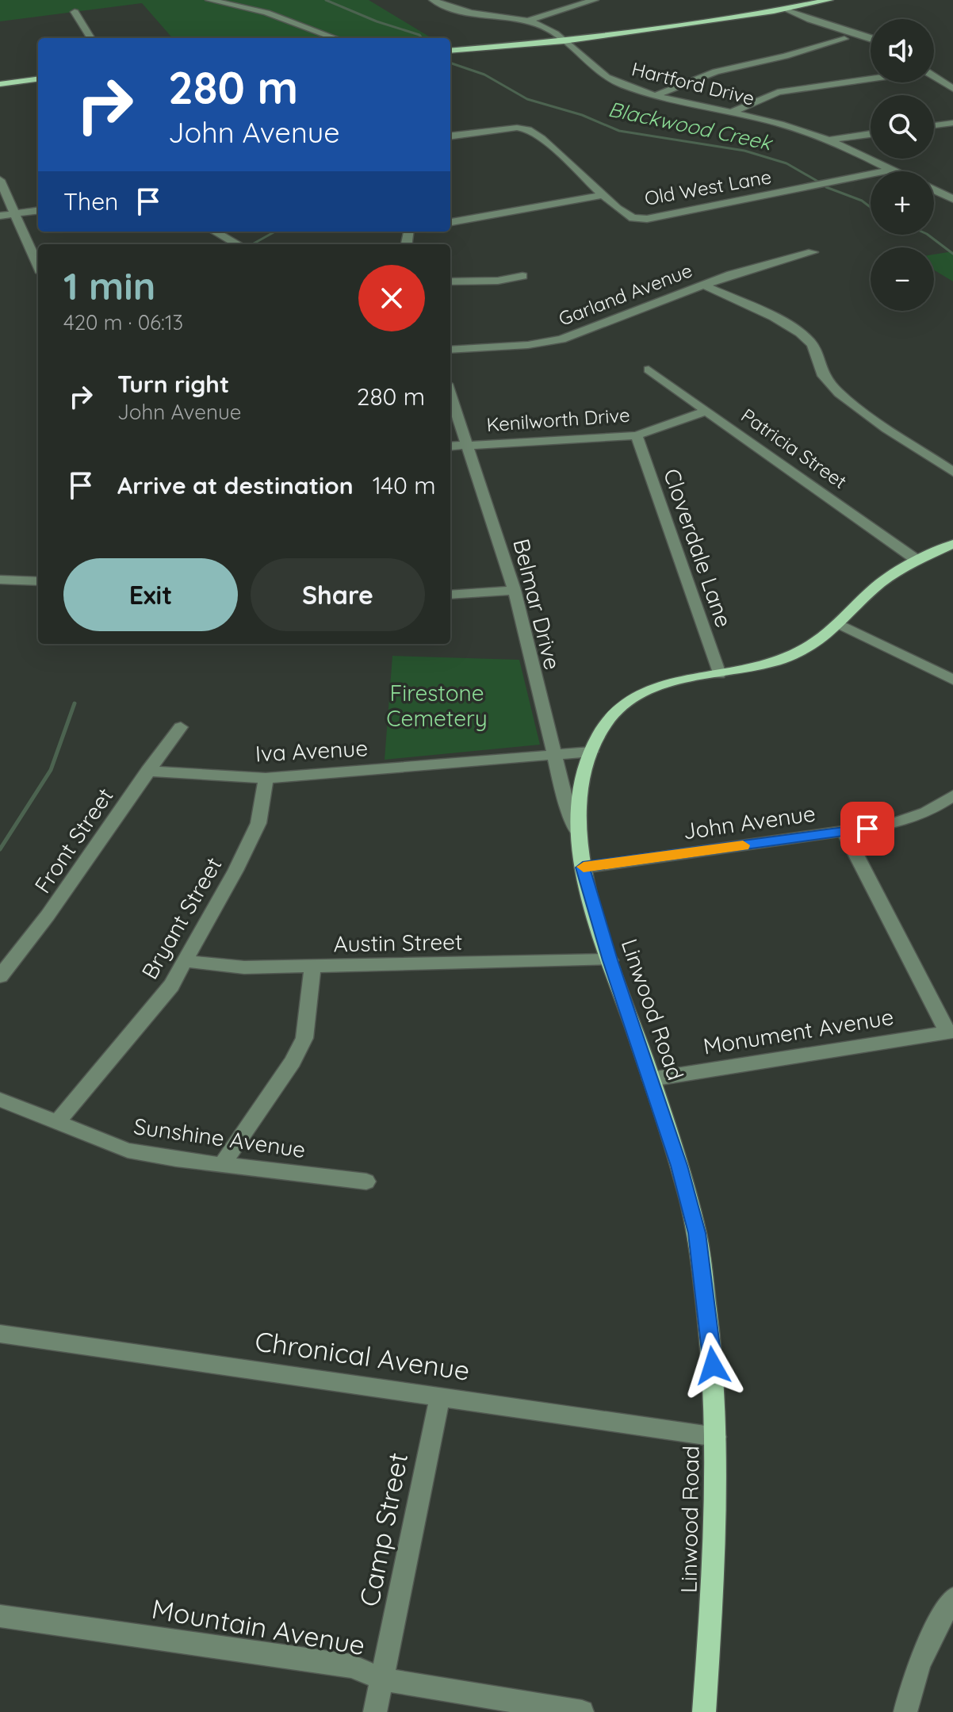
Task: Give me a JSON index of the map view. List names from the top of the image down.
{
  "streets": {
    "main road": ["Linwood Road"],
    "street": [
      "Hartford Drive",
      "Old West Lane",
      "Garland Avenue",
      "Kenilworth Drive",
      "Patricia Street",
      "Cloverdale Lane",
      "Belmar Drive",
      "Iva Avenue",
      "John Avenue",
      "Front Street",
      "Bryant Street",
      "Austin Street",
      "Monument Avenue",
      "Sunshine Avenue",
      "Chronical Avenue",
      "Camp Street",
      "Mountain Avenue"
    ]
  },
  "crossings": [
    ["Hartford Drive", "Old West Lane"],
    ["Kenilworth Drive", "Patricia Street"],
    ["Kenilworth Drive", "Cloverdale Lane"],
    ["Kenilworth Drive", "Belmar Drive"],
    ["Patricia Street", "Linwood Road"],
    ["Cloverdale Lane", "Linwood Road"],
    ["Belmar Drive", "Iva Avenue"],
    ["Belmar Drive", "Linwood Road"],
    ["Iva Avenue", "Front Street"],
    ["Iva Avenue", "Bryant Street"],
    ["Iva Avenue", "Linwood Road"],
    ["John Avenue", "Linwood Road"],
    ["Bryant Street", "Austin Street"],
    ["Bryant Street", "Sunshine Avenue"],
    ["Austin Street", "Linwood Road"],
    ["Linwood Road", "Monument Avenue"],
    ["Linwood Road", "Chronical Avenue"],
    ["Chronical Avenue", "Camp Street"],
    ["Camp Street", "Mountain Avenue"]
  ],
  "water": ["Blackwood Creek"],
  "parks": ["Firestone Cemetery"],
  "page": {
    "map_buttons": ["+", "−"],
    "turn": ["280 m", "John Avenue"],
    "then": "Then",
    "heading": ["1 min", "420 m · 06:13"],
    "list": [
      {
        "name": "Turn right",
        "note": "John Avenue",
        "value": "280 m"
      },
      {
        "name": "Arrive at destination",
        "value": "140 m"
      }
    ],
    "buttons": ["Exit", "Share"]
  }
}
